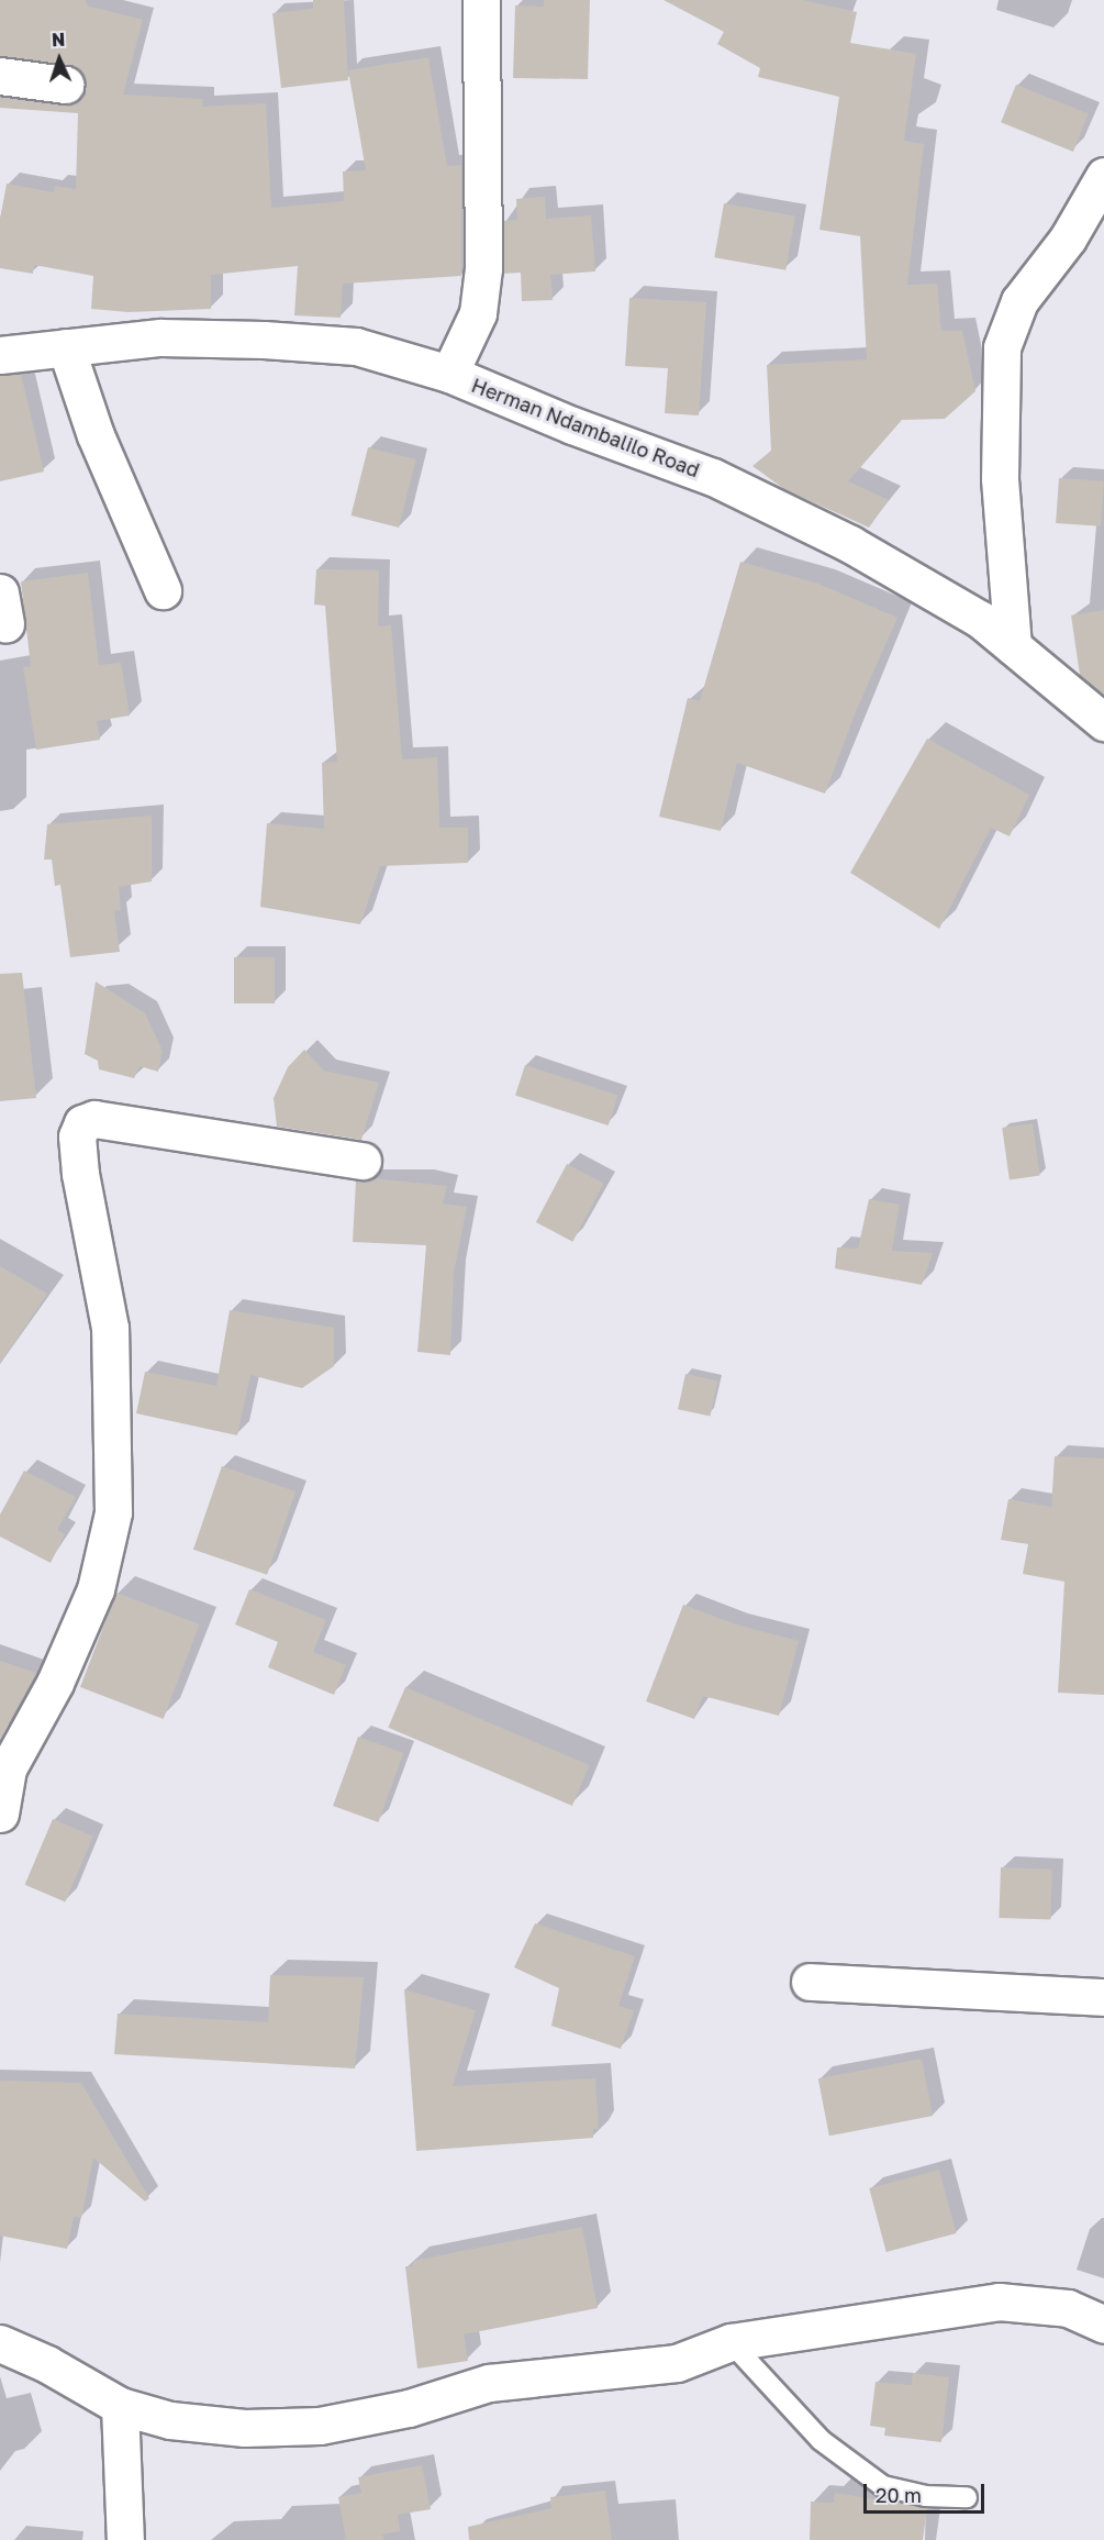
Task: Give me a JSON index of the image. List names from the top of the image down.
{
  "streets": {
    "street": ["Herman Ndambalilo Road"]
  },
  "scale_bar": "20 m",
  "north": "top"
}
